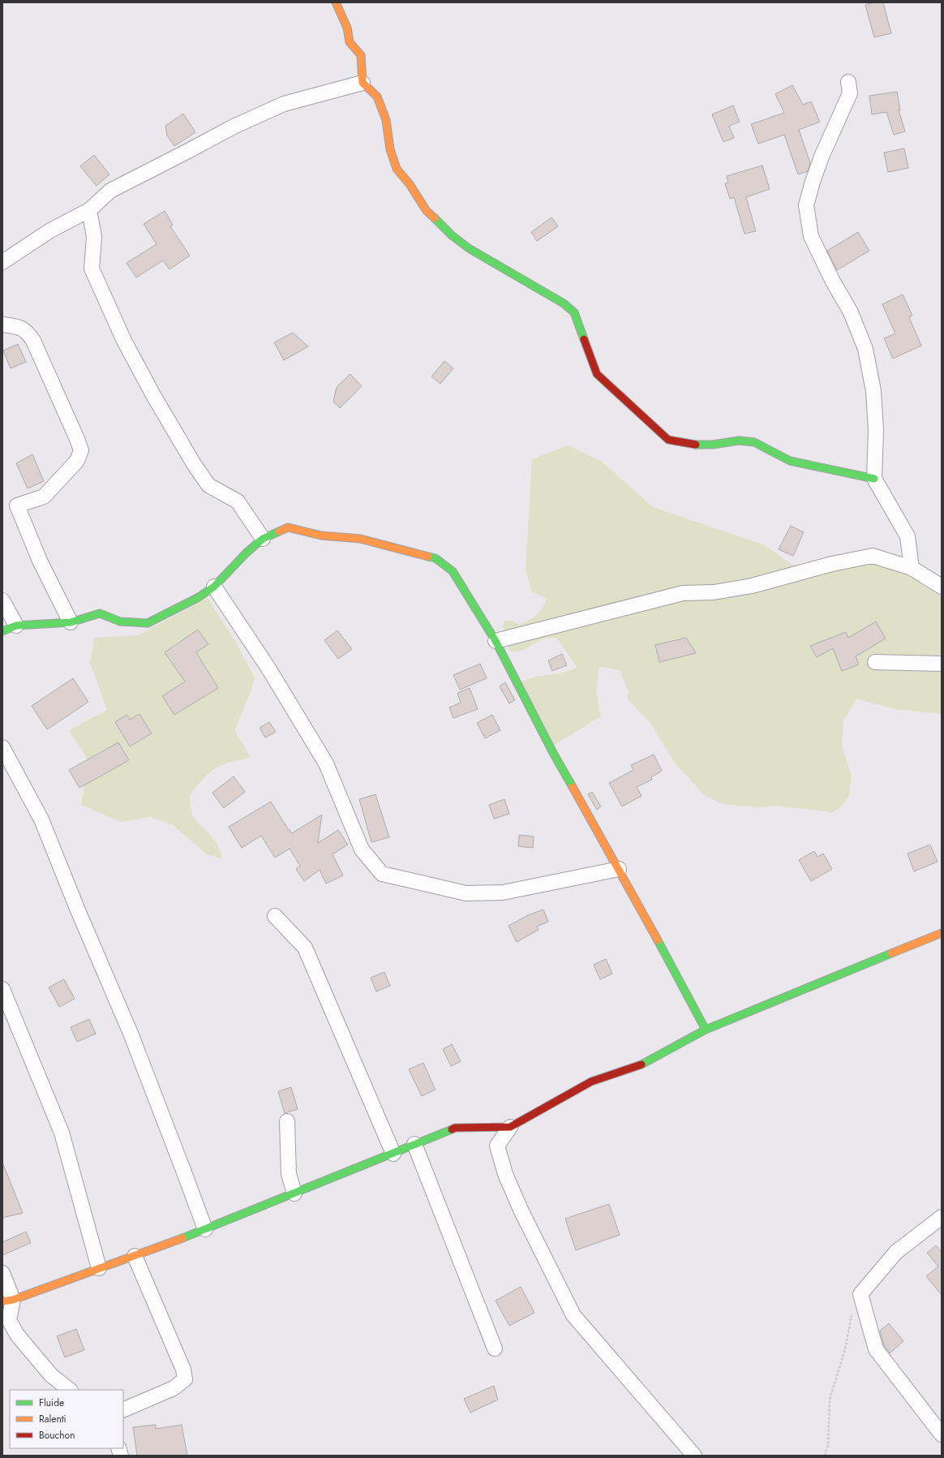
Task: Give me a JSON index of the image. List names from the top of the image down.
{
  "legend": ["Fluide", "Ralenti", "Bouchon"]
}
